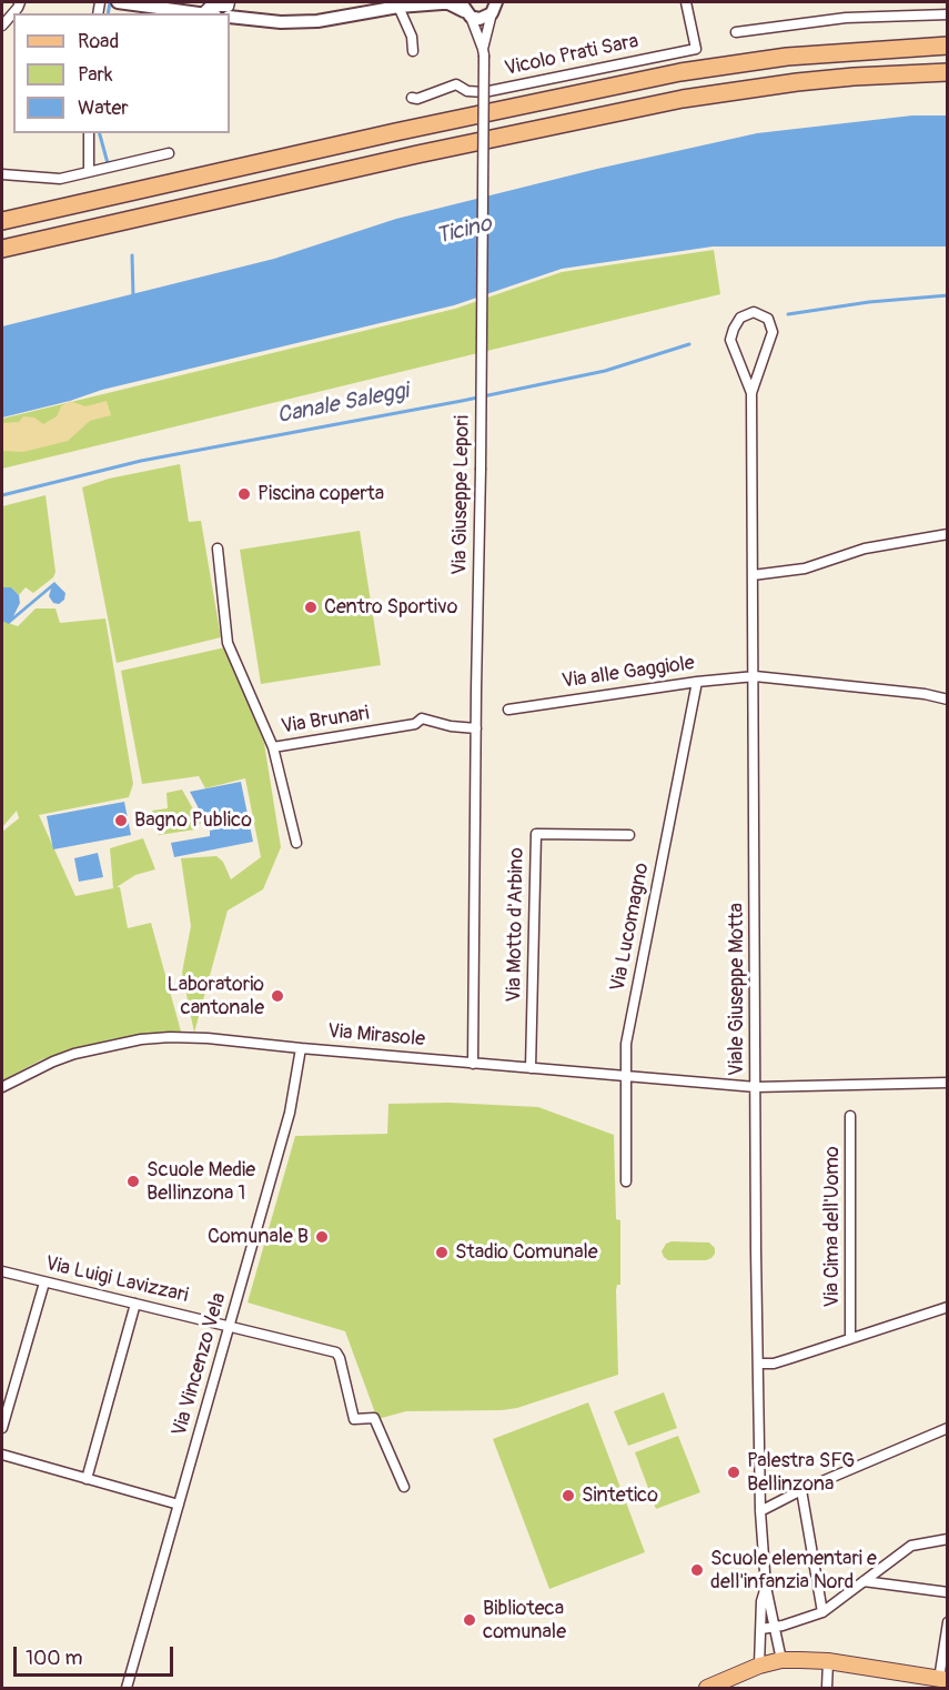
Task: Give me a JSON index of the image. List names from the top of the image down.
{
  "streets": {
    "street": [
      "Vicolo Prati Sara",
      "Via Giuseppe Lepori",
      "Via alle Gaggiole",
      "Via Brunari",
      "Via Motto d'Arbino",
      "Via Lucomagno",
      "Viale Giuseppe Motta",
      "Via Mirasole",
      "Via Cima dell'Uomo",
      "Via Luigi Lavizzari",
      "Via Vincenzo Vela"
    ]
  },
  "crossings": [
    ["Via Giuseppe Lepori", "Via Brunari"],
    ["Via Giuseppe Lepori", "Via Mirasole"],
    ["Via alle Gaggiole", "Via Lucomagno"],
    ["Via alle Gaggiole", "Viale Giuseppe Motta"],
    ["Via Motto d'Arbino", "Via Mirasole"],
    ["Via Lucomagno", "Via Mirasole"],
    ["Viale Giuseppe Motta", "Via Mirasole"],
    ["Via Mirasole", "Via Vincenzo Vela"],
    ["Via Luigi Lavizzari", "Via Vincenzo Vela"]
  ],
  "water": ["Ticino", "Canale Saleggi"],
  "places": [
    "Piscina coperta",
    "Centro Sportivo",
    "Bagno Publico",
    "Laboratorio cantonale",
    "Scuole Medie Bellinzona 1",
    "Comunale B",
    "Stadio Comunale",
    "Palestra SFG Bellinzona",
    "Sintetico",
    "Scuole elementari e dell'infanzia Nord",
    "Biblioteca comunale"
  ],
  "legend": ["Road", "Park", "Water"],
  "scale_bar": "100 m"
}
